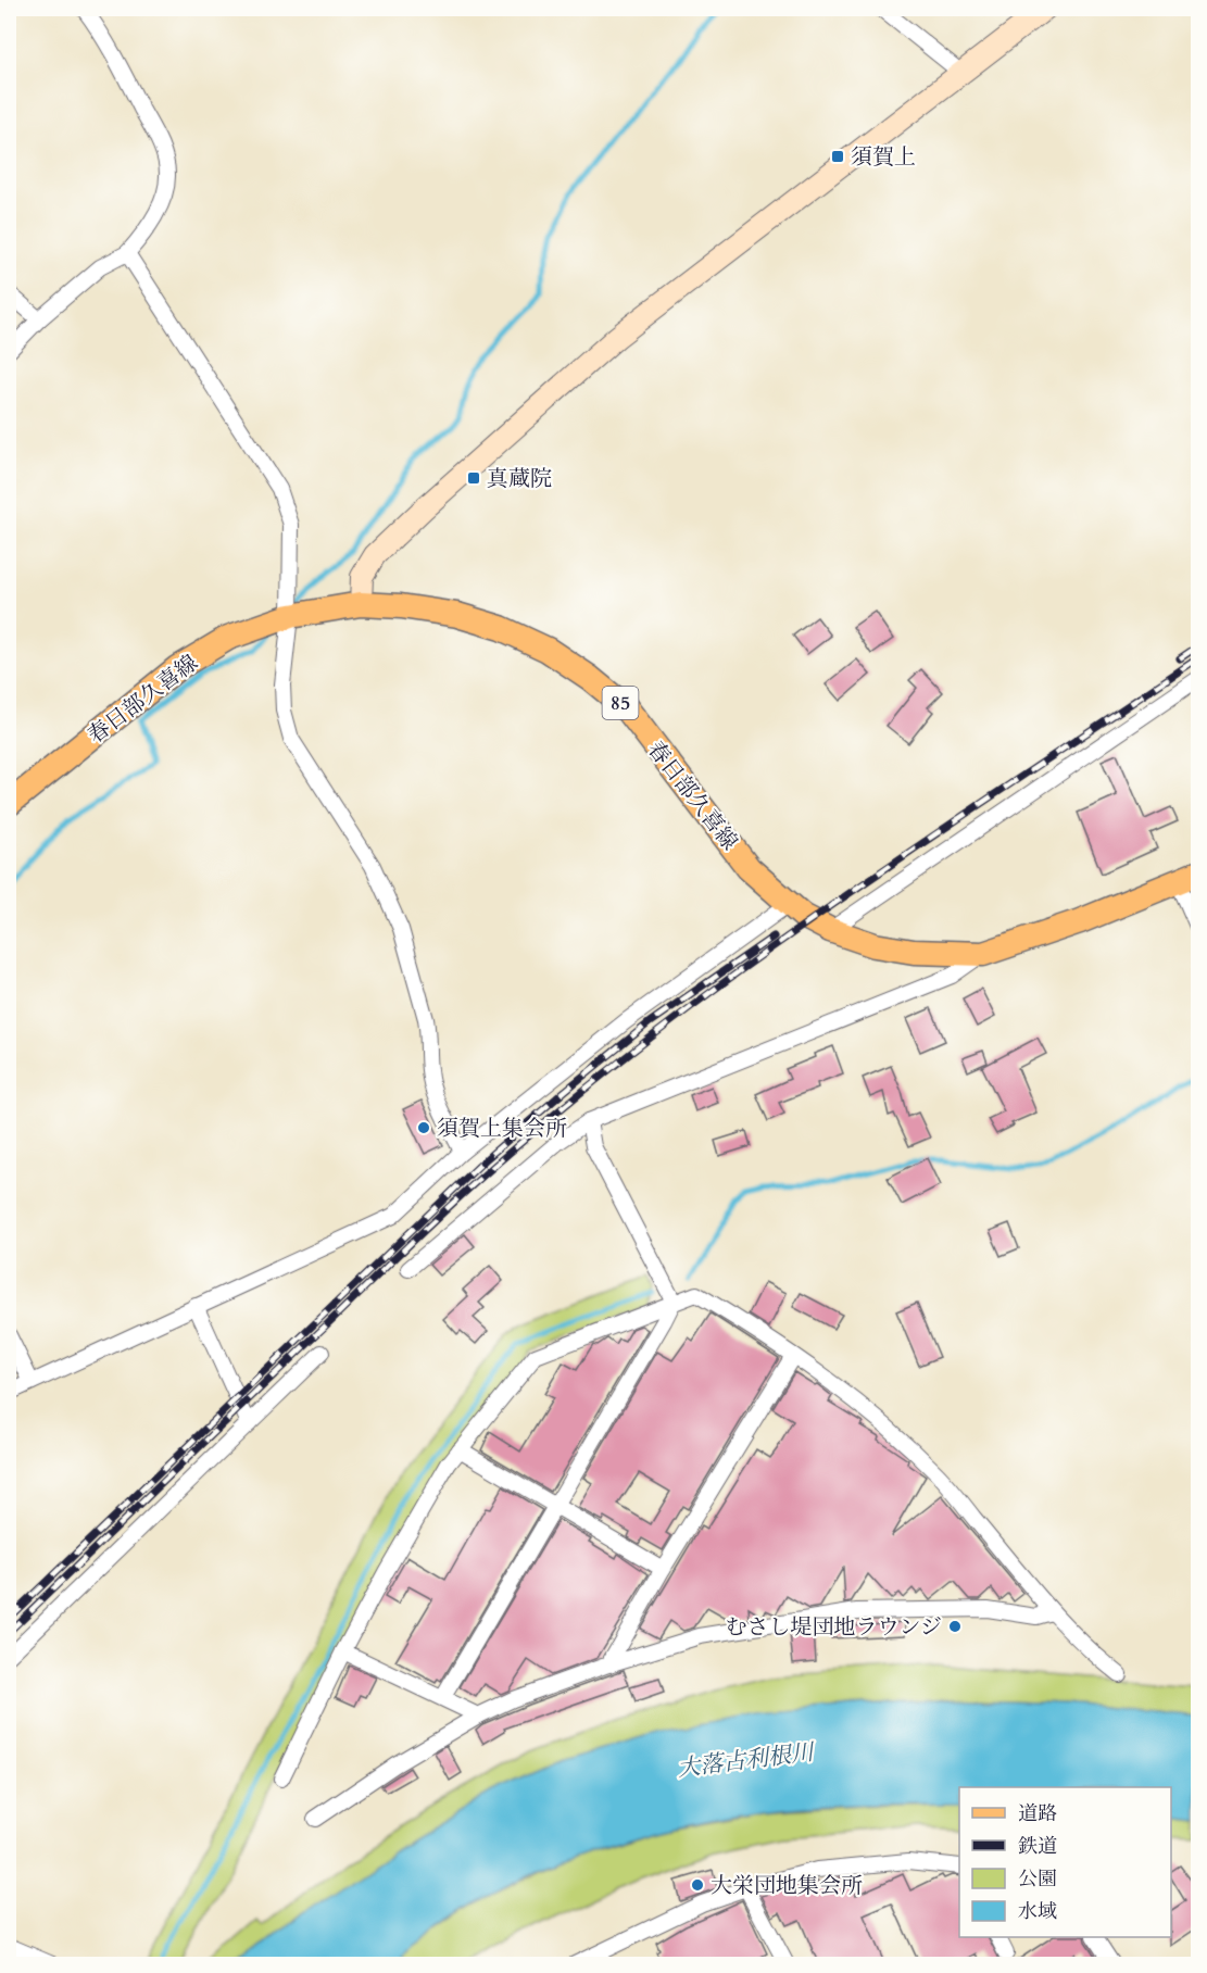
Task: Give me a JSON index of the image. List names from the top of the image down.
{
  "streets": {
    "main road": ["春日部久喜線", "85"]
  },
  "water": ["大落古利根川"],
  "places": {
    "transit": ["須賀上", "真蔵院"],
    "other": ["須賀上集会所", "むさし堤団地ラウンジ", "大栄団地集会所"]
  },
  "legend": [
    "道路",
    "鉄道",
    "公園",
    "水域"
  ]
}
